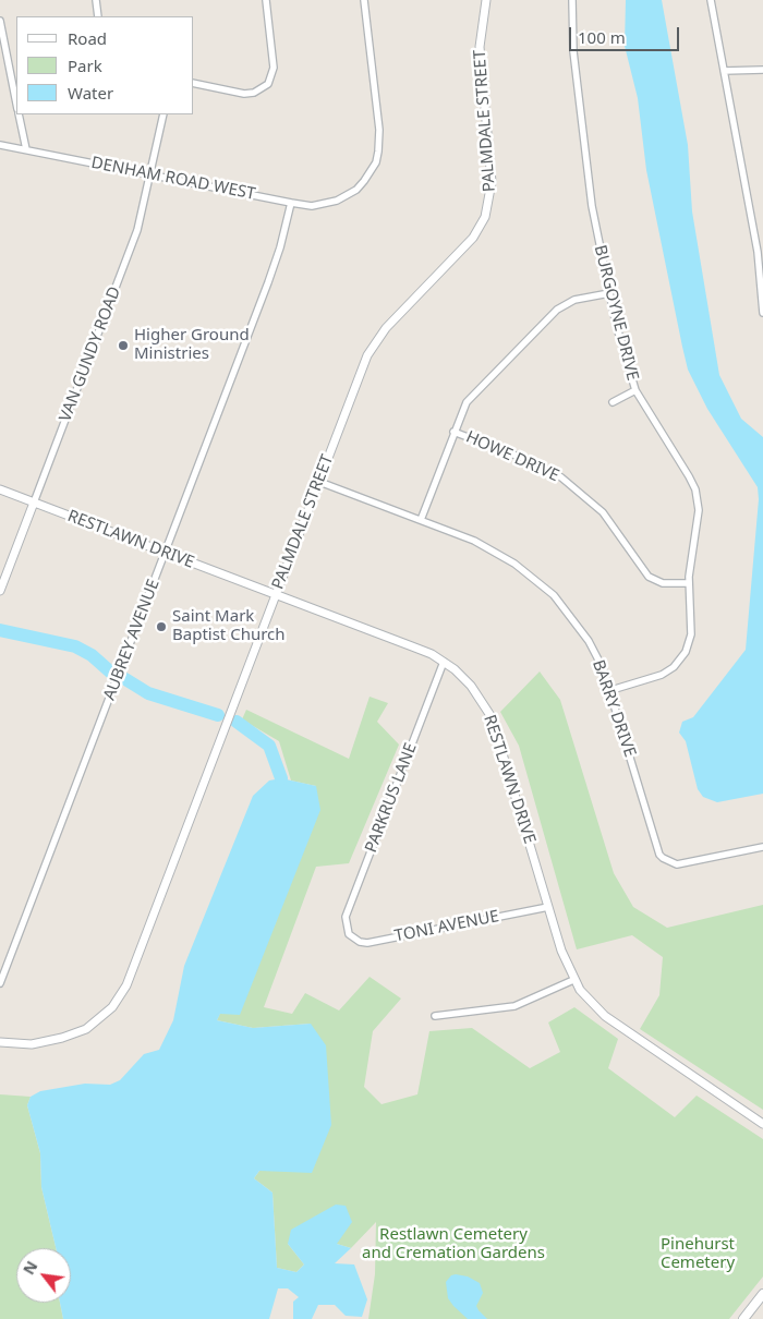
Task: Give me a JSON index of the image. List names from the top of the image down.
{
  "streets": {
    "street": [
      "PALMDALE STREET",
      "DENHAM ROAD WEST",
      "BURGOYNE DRIVE",
      "VAN GUNDY ROAD",
      "HOWE DRIVE",
      "RESTLAWN DRIVE",
      "AUBREY AVENUE",
      "BARRY DRIVE",
      "PARKRUS LANE",
      "TONI AVENUE"
    ]
  },
  "crossings": [
    ["PALMDALE STREET", "RESTLAWN DRIVE"],
    ["PALMDALE STREET", "BARRY DRIVE"],
    ["DENHAM ROAD WEST", "VAN GUNDY ROAD"],
    ["DENHAM ROAD WEST", "AUBREY AVENUE"],
    ["BURGOYNE DRIVE", "HOWE DRIVE"],
    ["BURGOYNE DRIVE", "BARRY DRIVE"],
    ["VAN GUNDY ROAD", "RESTLAWN DRIVE"],
    ["RESTLAWN DRIVE", "AUBREY AVENUE"],
    ["RESTLAWN DRIVE", "PARKRUS LANE"],
    ["RESTLAWN DRIVE", "TONI AVENUE"],
    ["PARKRUS LANE", "TONI AVENUE"]
  ],
  "parks": ["Restlawn Cemetery and Cremation Gardens", "Pinehurst Cemetery"],
  "places": ["Higher Ground Ministries", "Saint Mark Baptist Church"],
  "legend": ["Road", "Park", "Water"],
  "scale_bar": "100 m",
  "north": "top left"
}
